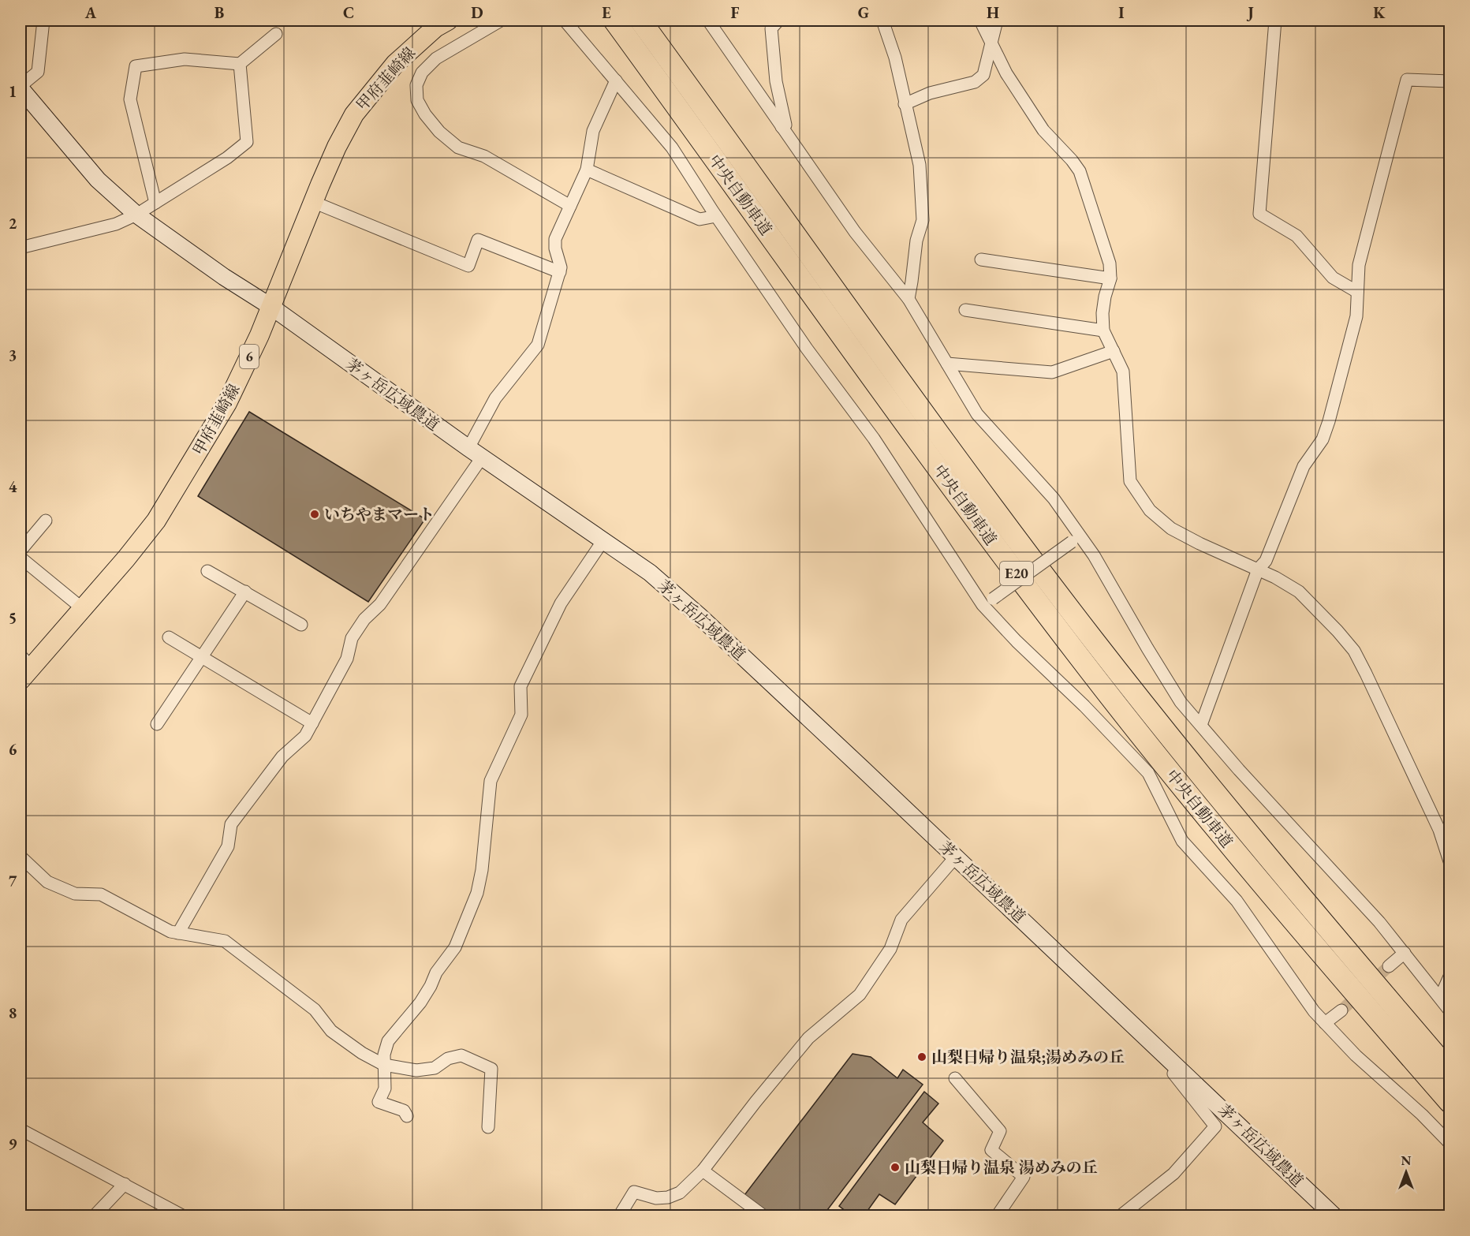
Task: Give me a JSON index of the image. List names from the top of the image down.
{
  "streets": {
    "highway": ["中央自動車道", "E20"],
    "main road": ["甲府韮崎線", "6"],
    "street": ["茅ヶ岳広域農道"]
  },
  "crossings": [
    ["甲府韮崎線", "茅ヶ岳広域農道"]
  ],
  "places": ["いちやまマート", "山梨日帰り温泉;湯めみの丘", "山梨日帰り温泉 湯めみの丘"],
  "north": "top",
  "grid": {
    "columns": [
      "A",
      "B",
      "C",
      "D",
      "E",
      "F",
      "G",
      "H",
      "I",
      "J",
      "K"
    ],
    "rows": [
      "1",
      "2",
      "3",
      "4",
      "5",
      "6",
      "7",
      "8",
      "9"
    ]
  }
}
